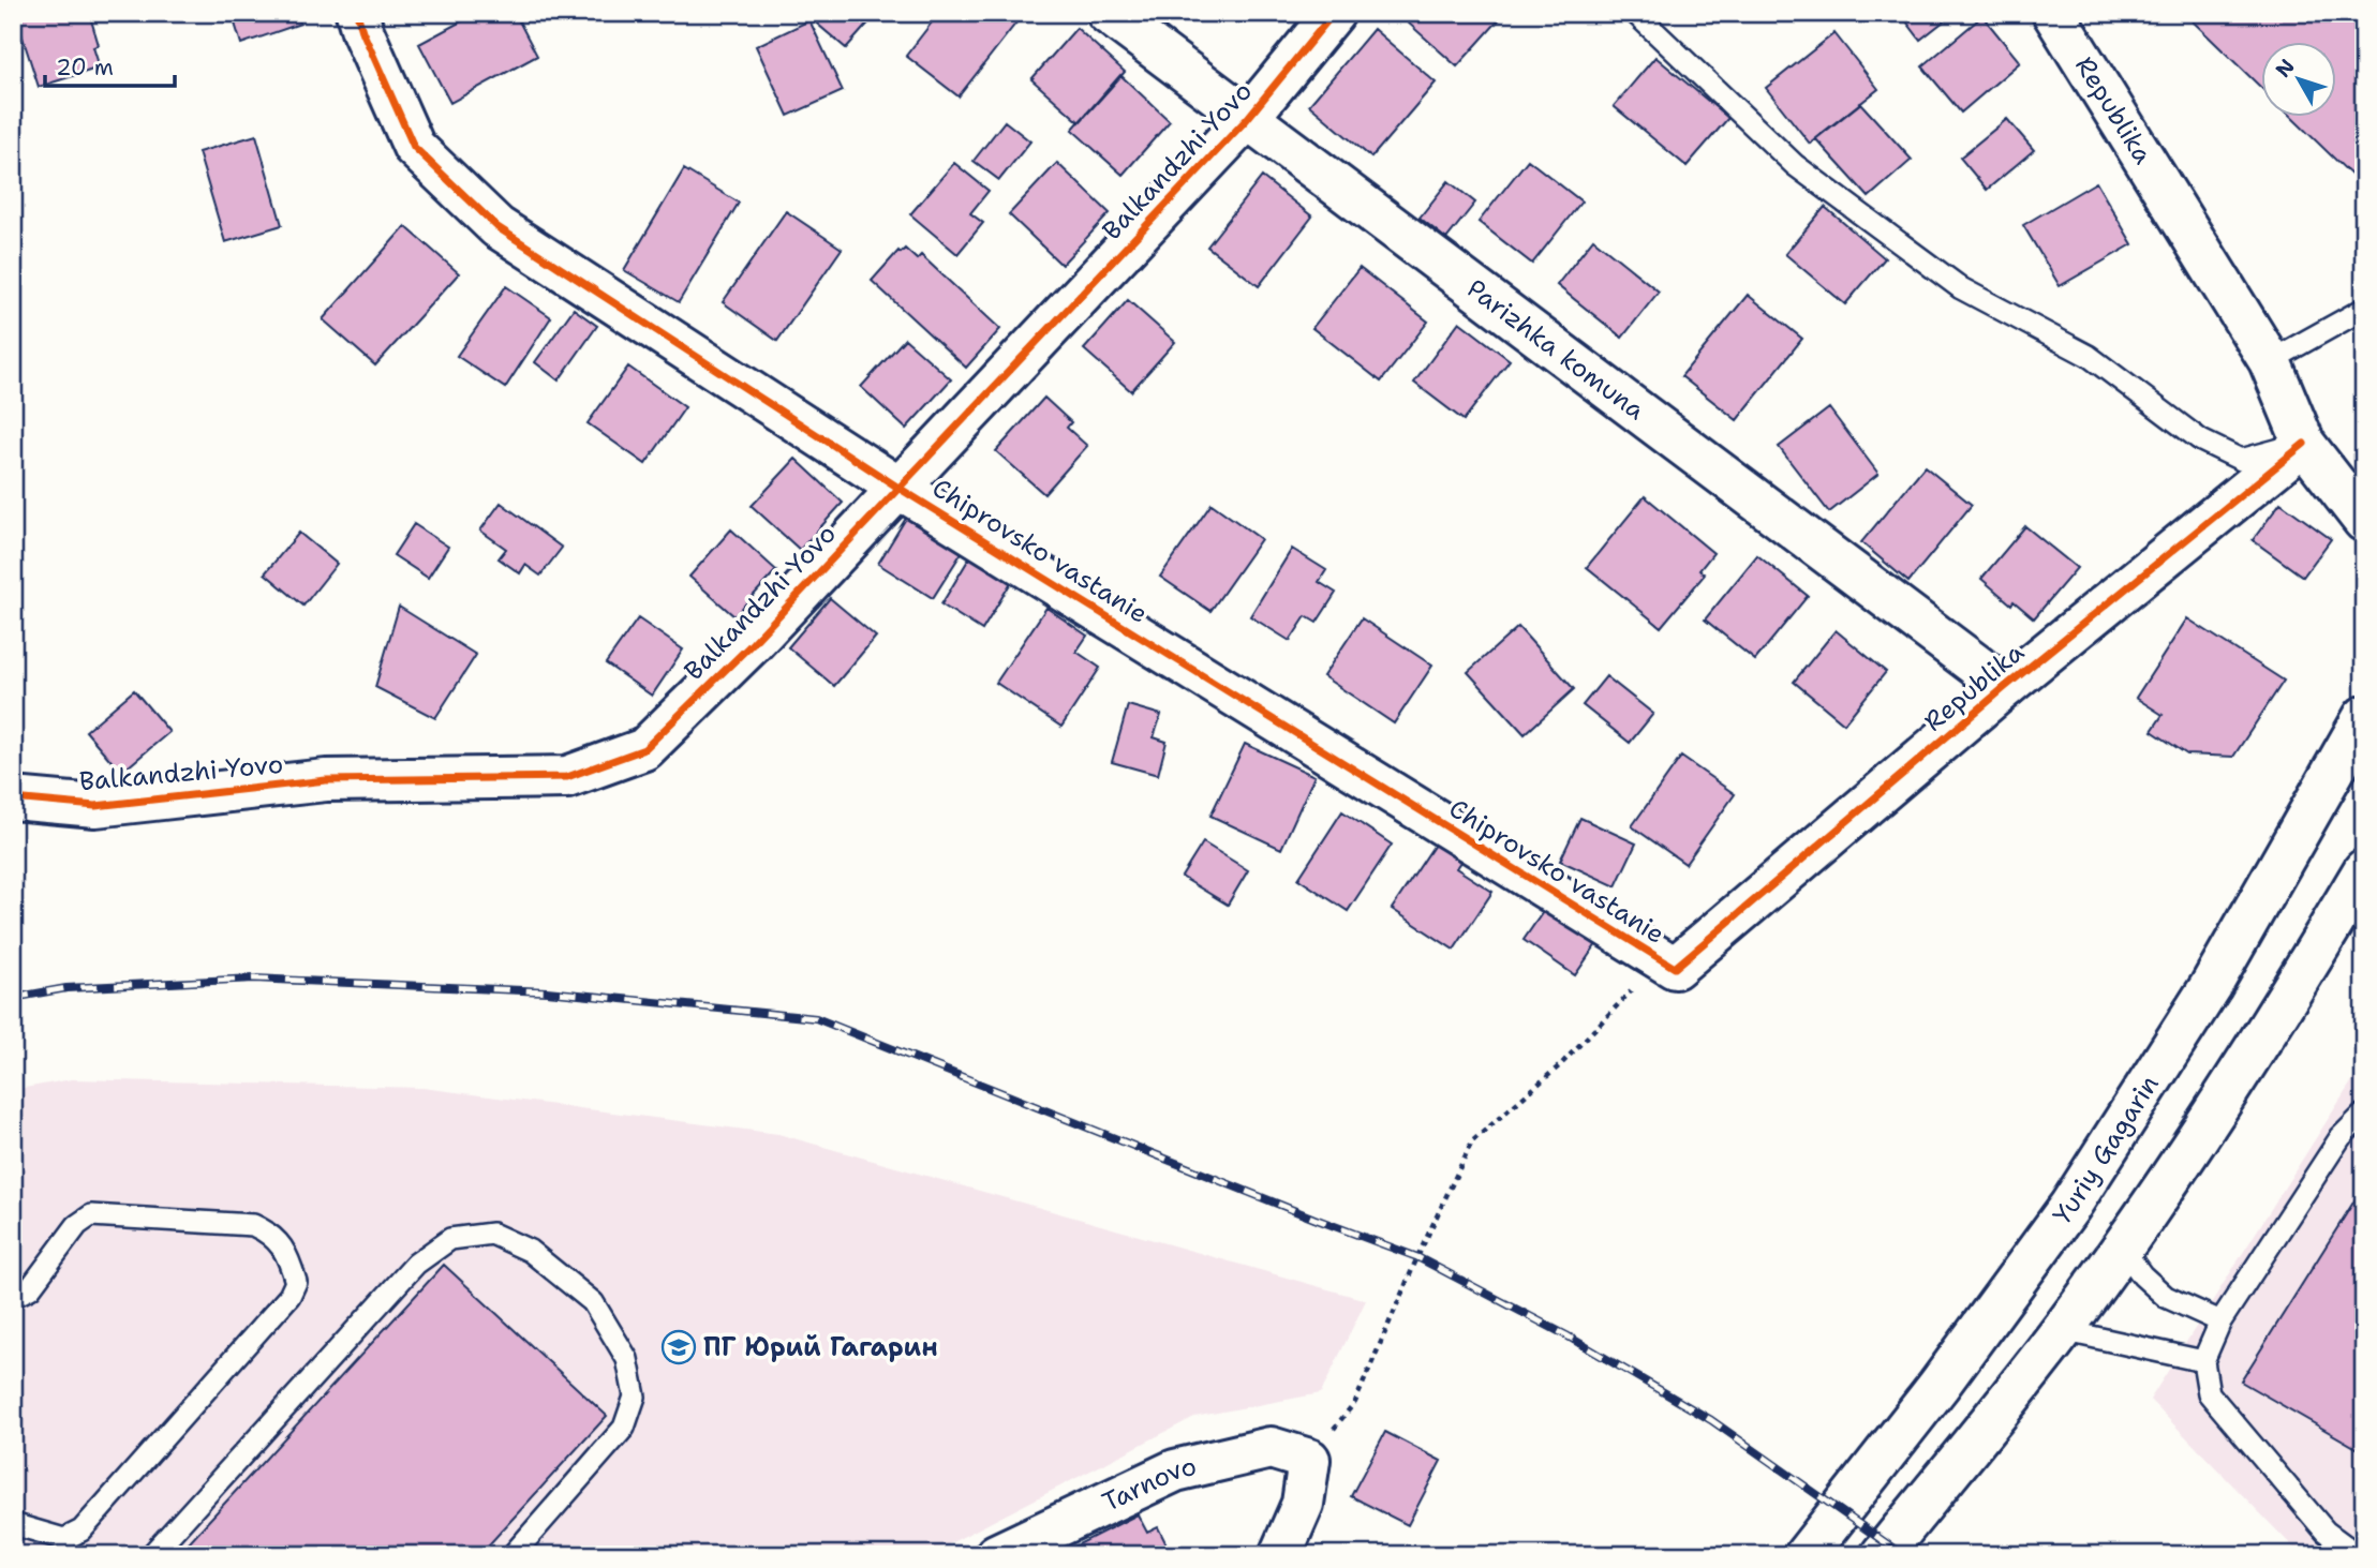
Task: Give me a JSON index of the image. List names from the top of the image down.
{
  "streets": {
    "street": [
      "Republika",
      "Balkandzhi Yovo",
      "Parizhka komuna",
      "Chiprovsko vastanie",
      "Yuriy Gagarin",
      "Tarnovo"
    ]
  },
  "crossings": [
    ["Republika", "Parizhka komuna"],
    ["Republika", "Chiprovsko vastanie"],
    ["Balkandzhi Yovo", "Parizhka komuna"],
    ["Balkandzhi Yovo", "Chiprovsko vastanie"]
  ],
  "places": {
    "school or university": ["ПГ Юрий Гагарин"]
  },
  "scale_bar": "20 m",
  "north": "top left"
}
